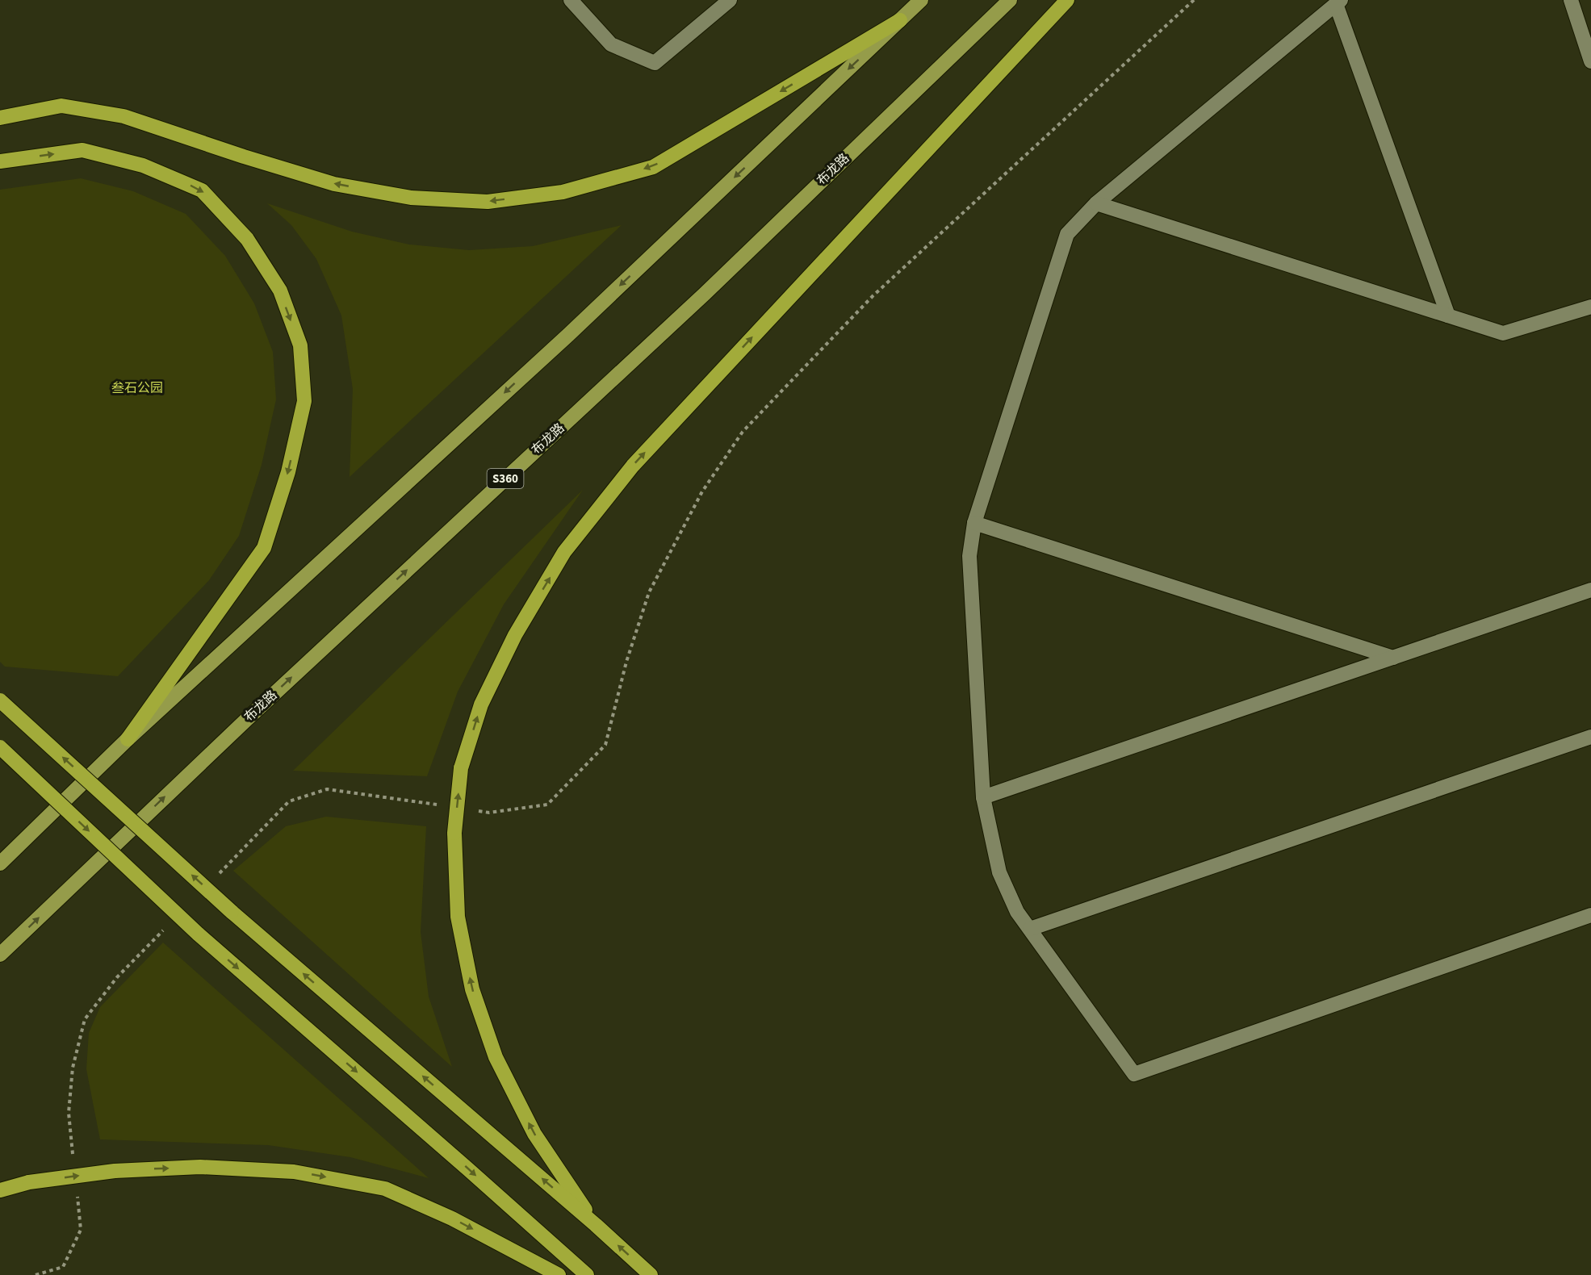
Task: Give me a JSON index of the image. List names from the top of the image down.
{
  "streets": {
    "main road": ["布龙路", "S360"]
  },
  "parks": ["叁石公园"]
}
